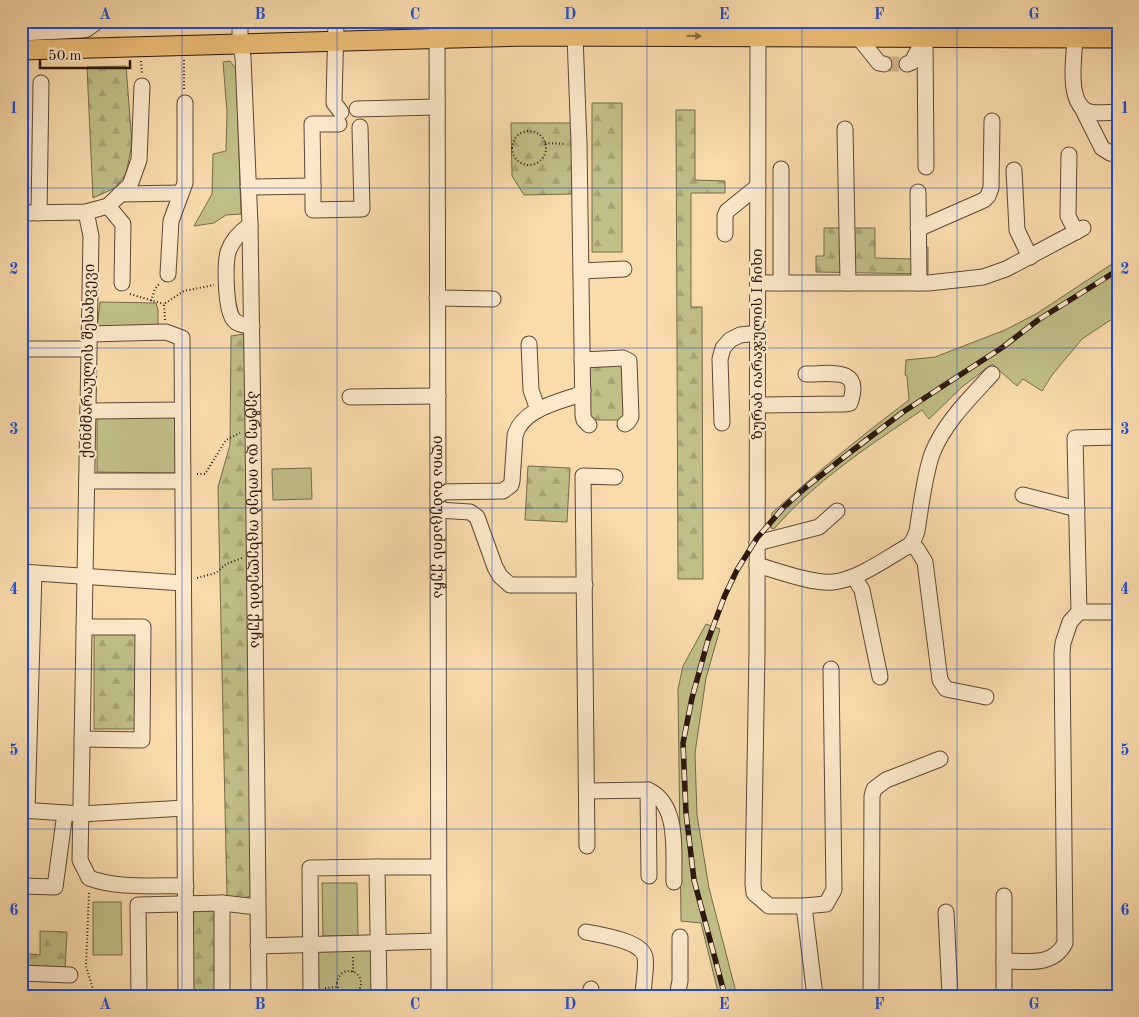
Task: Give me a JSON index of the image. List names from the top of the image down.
{
  "streets": {
    "street": [
      "ზურაბ იარაჯულის I ჩიხი",
      "ქინძმარაულის შესახვევი",
      "ილია ბაბუცაძის ქუჩა",
      "პეტრე და იოსებ ოცხელების ქუჩა"
    ]
  },
  "scale_bar": "50 m",
  "grid": {
    "columns": [
      "A",
      "B",
      "C",
      "D",
      "E",
      "F",
      "G"
    ],
    "rows": [
      "1",
      "2",
      "3",
      "4",
      "5",
      "6"
    ]
  }
}
